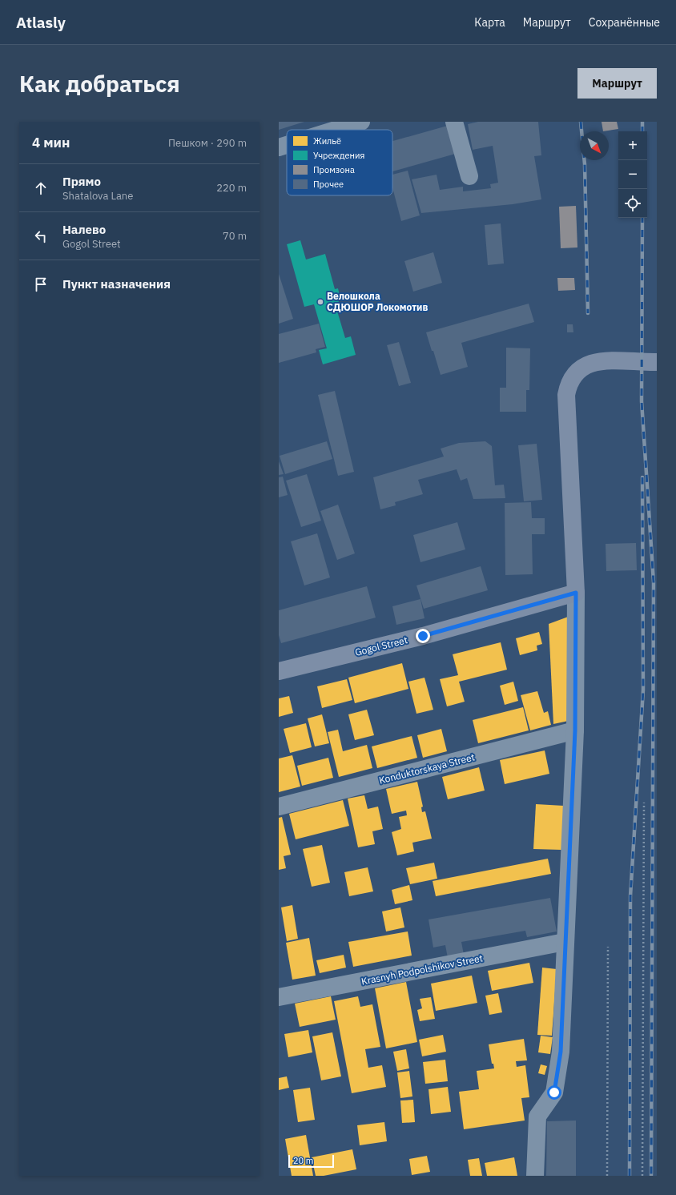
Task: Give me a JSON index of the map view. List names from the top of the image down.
{
  "streets": {
    "main road": ["Gogol Street"],
    "street": ["Konduktorskaya Street", "Krasnyh Podpolshikov Street"]
  },
  "places": ["Велошкола СДЮШОР Локомотив"],
  "legend": [
    "Жильё",
    "Учреждения",
    "Промзона",
    "Прочее"
  ],
  "scale_bar": "20 m",
  "north": "bottom right",
  "page": {
    "header": "Atlasly",
    "nav": ["Карта", "Маршрут", "Сохранённые"],
    "buttons": "Маршрут",
    "title": "Как добраться",
    "heading": ["4 мин", "Пешком · 290 m"],
    "map_buttons": ["+", "−"],
    "list": [
      ["Прямо", "Shatalova Lane", "220 m"],
      ["Налево", "Gogol Street", "70 m"],
      "Пункт назначения"
    ],
    "scale": "20 m"
  }
}
